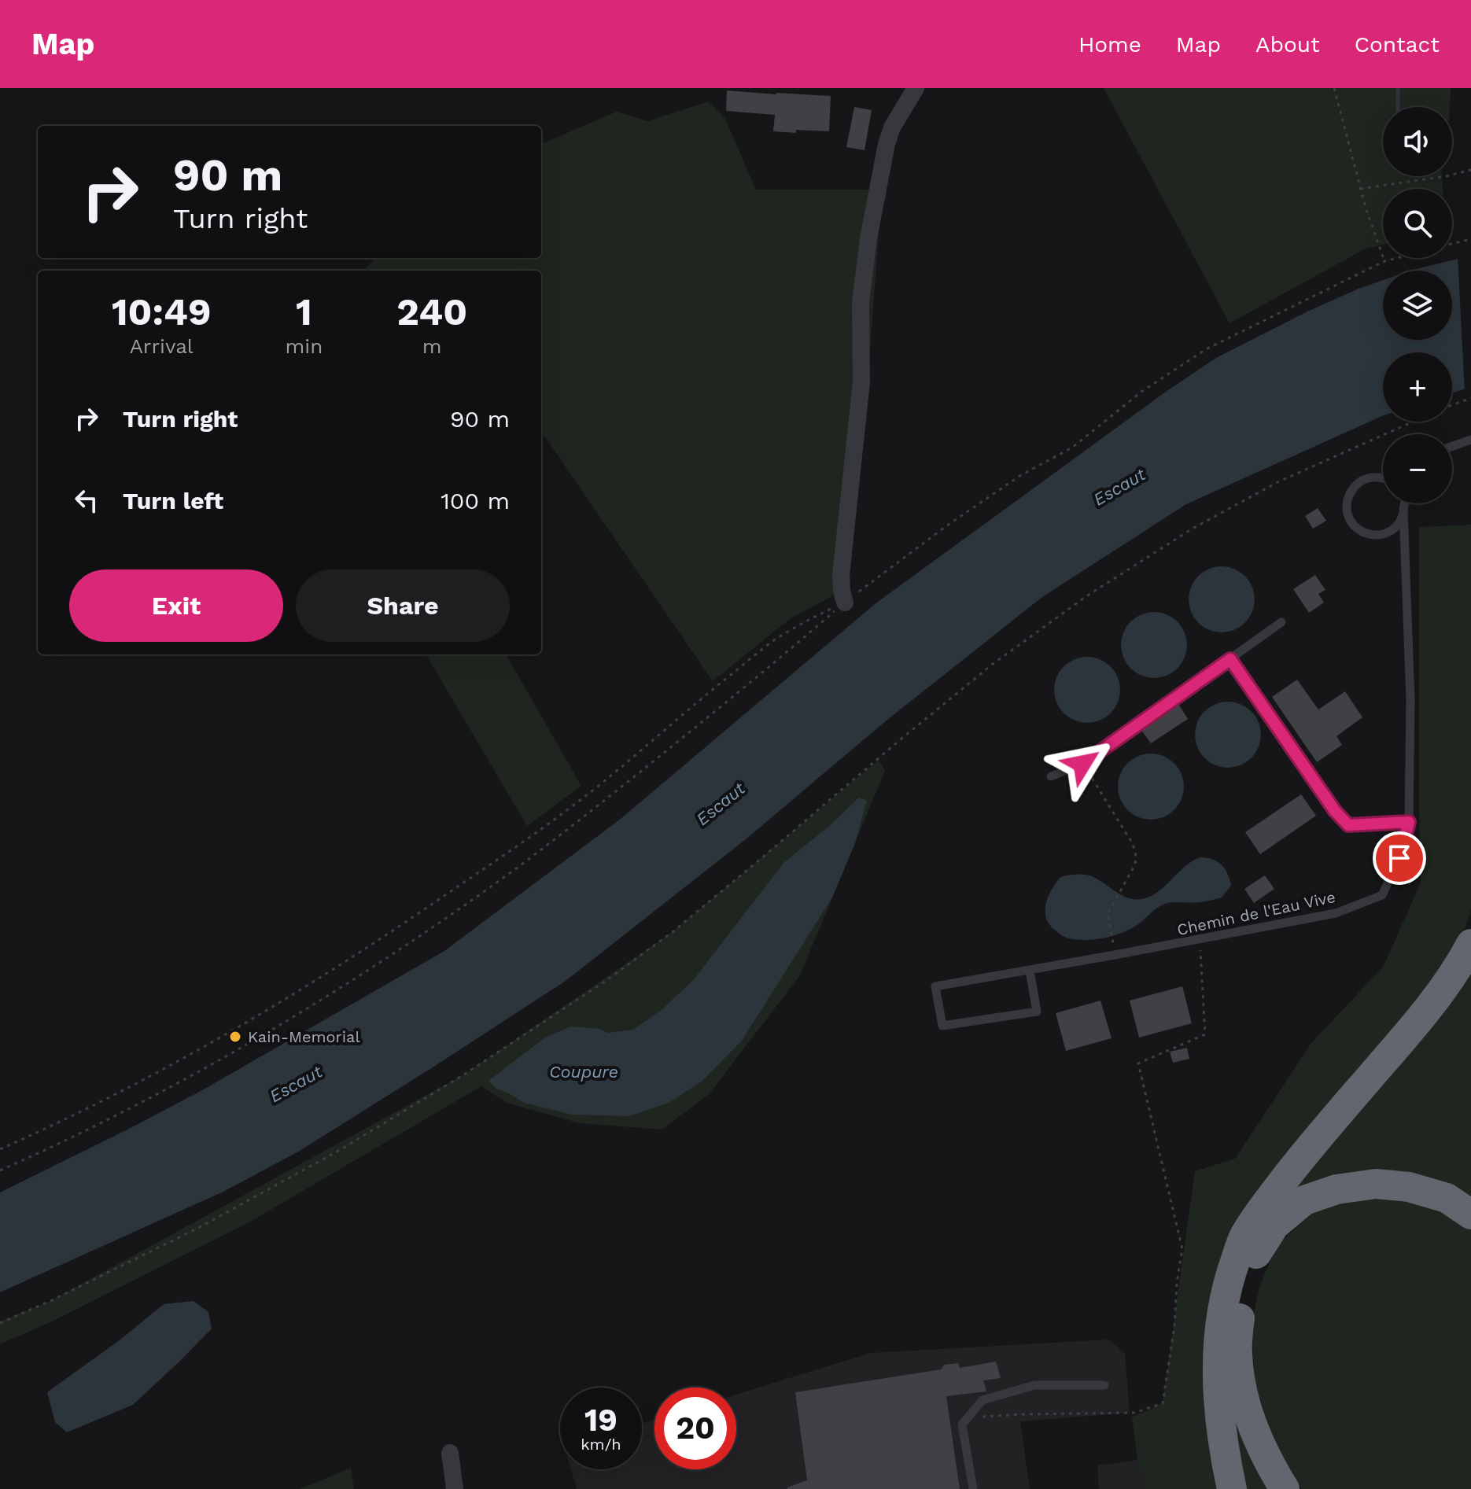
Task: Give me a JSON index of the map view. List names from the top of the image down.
{
  "streets": {
    "lane": ["Chemin de l'Eau Vive"]
  },
  "water": ["Escaut", "Coupure"],
  "places": ["Kain-Memorial"],
  "page": {
    "header": "Map",
    "nav": [
      "Home",
      "Map",
      "About",
      "Contact"
    ],
    "map_buttons": ["+", "−"],
    "turn": ["90 m", "Turn right"],
    "eta": [
      "10:49",
      "Arrival",
      "1",
      "min",
      "240",
      "m"
    ],
    "list": [
      {
        "name": "Turn right",
        "value": "90 m"
      },
      {
        "name": "Turn left",
        "value": "100 m"
      }
    ],
    "buttons": ["Exit", "Share"],
    "speed": "19 km/h",
    "limit": "20"
  }
}
